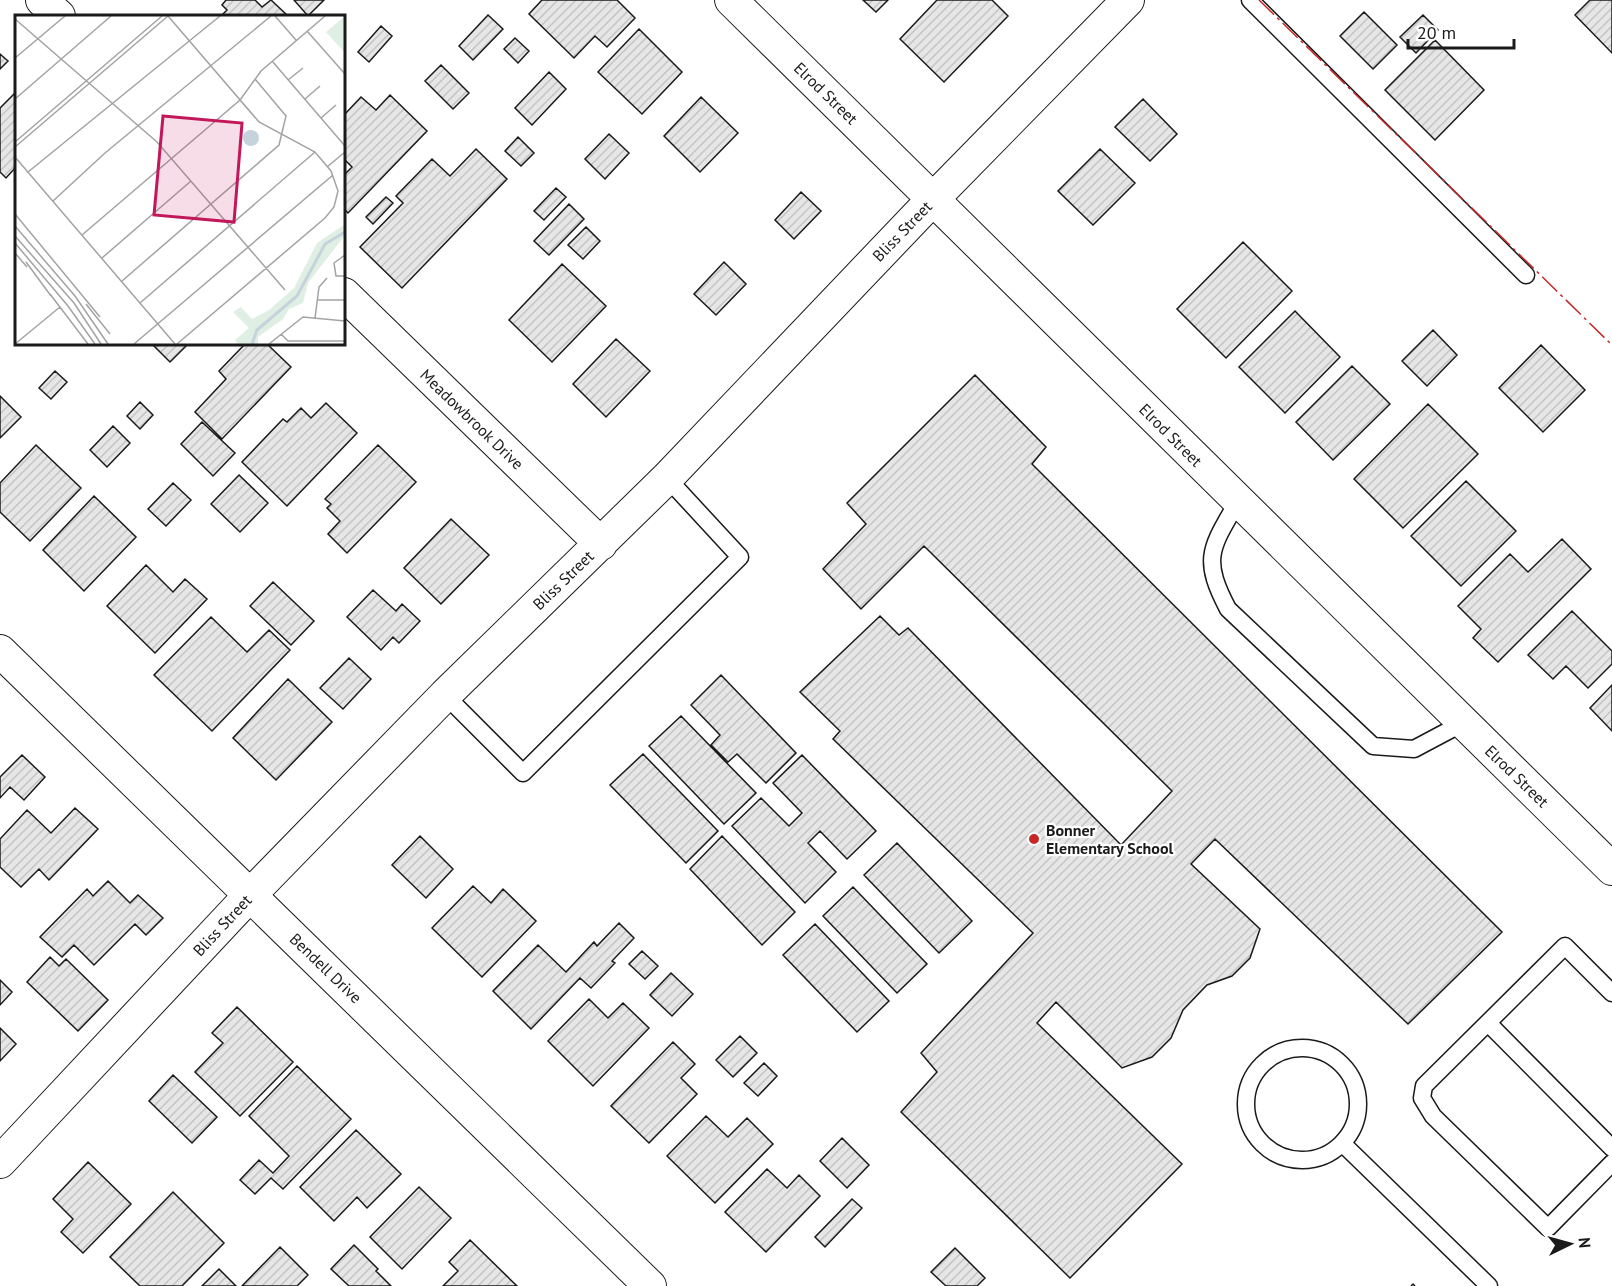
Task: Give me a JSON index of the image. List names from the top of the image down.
{
  "streets": {
    "street": [
      "Elrod Street",
      "Bliss Street",
      "Meadowbrook Drive",
      "Bendell Drive"
    ]
  },
  "crossings": [
    ["Elrod Street", "Bliss Street"],
    ["Bliss Street", "Meadowbrook Drive"],
    ["Bliss Street", "Bendell Drive"]
  ],
  "places": ["Bonner Elementary School"],
  "scale_bar": "20 m",
  "north": "right"
}
